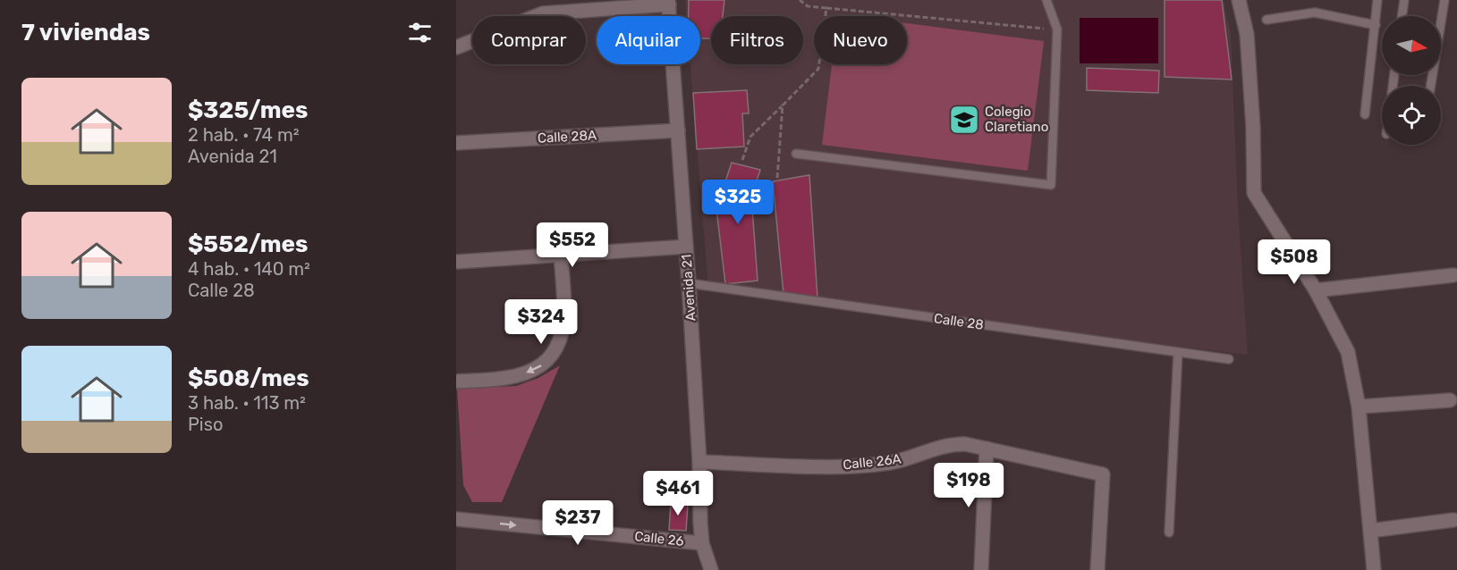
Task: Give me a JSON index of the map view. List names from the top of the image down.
{
  "streets": {
    "street": [
      "Calle 28A",
      "Avenida 21",
      "Calle 26A",
      "Calle 26"
    ],
    "lane": ["Calle 28"]
  },
  "crossings": [
    ["Calle 28A", "Avenida 21"],
    ["Avenida 21", "Calle 28"],
    ["Avenida 21", "Calle 26A"],
    ["Avenida 21", "Calle 26"]
  ],
  "one_way": ["Calle 26"],
  "places": {
    "school or university": ["Colegio Claretiano"]
  },
  "north": "right",
  "page": {
    "heading": "7 viviendas",
    "chip": [
      "Comprar",
      "Alquilar",
      "Filtros",
      "Nuevo"
    ],
    "list": [
      {
        "name": "$325/mes",
        "note": "2 hab. · 74 m² · Avenida 21"
      },
      {
        "name": "$552/mes",
        "note": "4 hab. · 140 m² · Calle 28"
      },
      {
        "name": "$508/mes",
        "note": "3 hab. · 113 m² · Piso"
      }
    ],
    "price": [
      "$325",
      "$552",
      "$508",
      "$324",
      "$198",
      "$461",
      "$237"
    ]
  }
}
